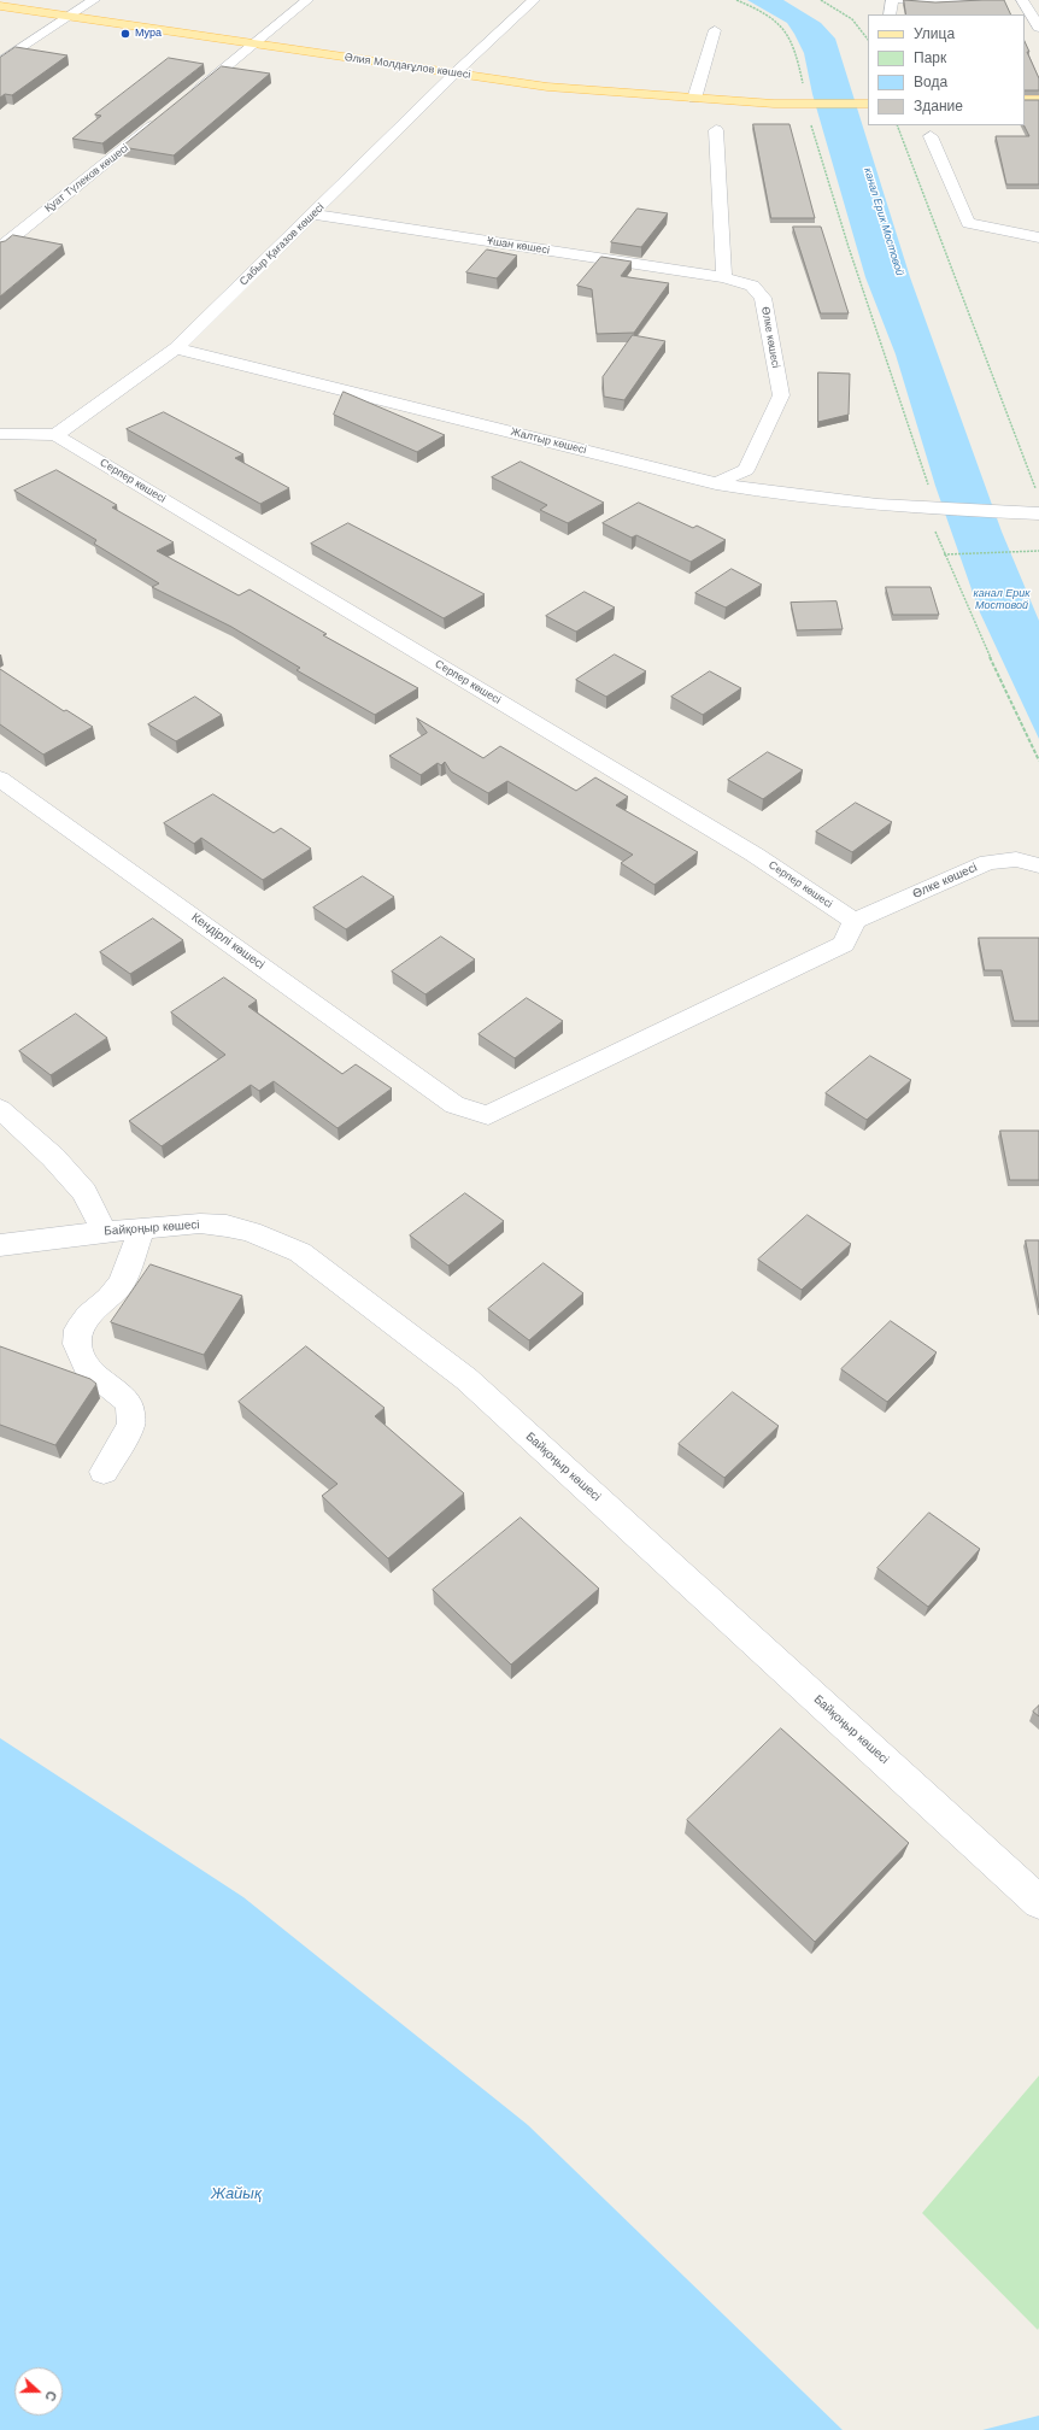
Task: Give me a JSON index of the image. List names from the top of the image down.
{
  "streets": {
    "main road": ["Әлия Молдағұлов көшесі"],
    "street": [
      "Қуат Түлеков көшесі",
      "Сабыр Қағазов көшесі",
      "Ұшан көшесі",
      "Өлке көшесі",
      "Жалтыр көшесі",
      "Серпер көшесі",
      "Кендірлі көшесі",
      "Байқоңыр көшесi"
    ]
  },
  "crossings": [
    ["Әлия Молдағұлов көшесі", "Сабыр Қағазов көшесі"],
    ["Сабыр Қағазов көшесі", "Ұшан көшесі"],
    ["Сабыр Қағазов көшесі", "Жалтыр көшесі"],
    ["Сабыр Қағазов көшесі", "Серпер көшесі"],
    ["Ұшан көшесі", "Өлке көшесі"],
    ["Өлке көшесі", "Жалтыр көшесі"],
    ["Өлке көшесі", "Серпер көшесі"],
    ["Өлке көшесі", "Кендірлі көшесі"],
    ["Серпер көшесі", "Кендірлі көшесі"]
  ],
  "water": ["канал Ерик Мостовой", "Жайық"],
  "places": ["Мура"],
  "legend": [
    "Улица",
    "Парк",
    "Вода",
    "Здание"
  ],
  "north": "right"
}
